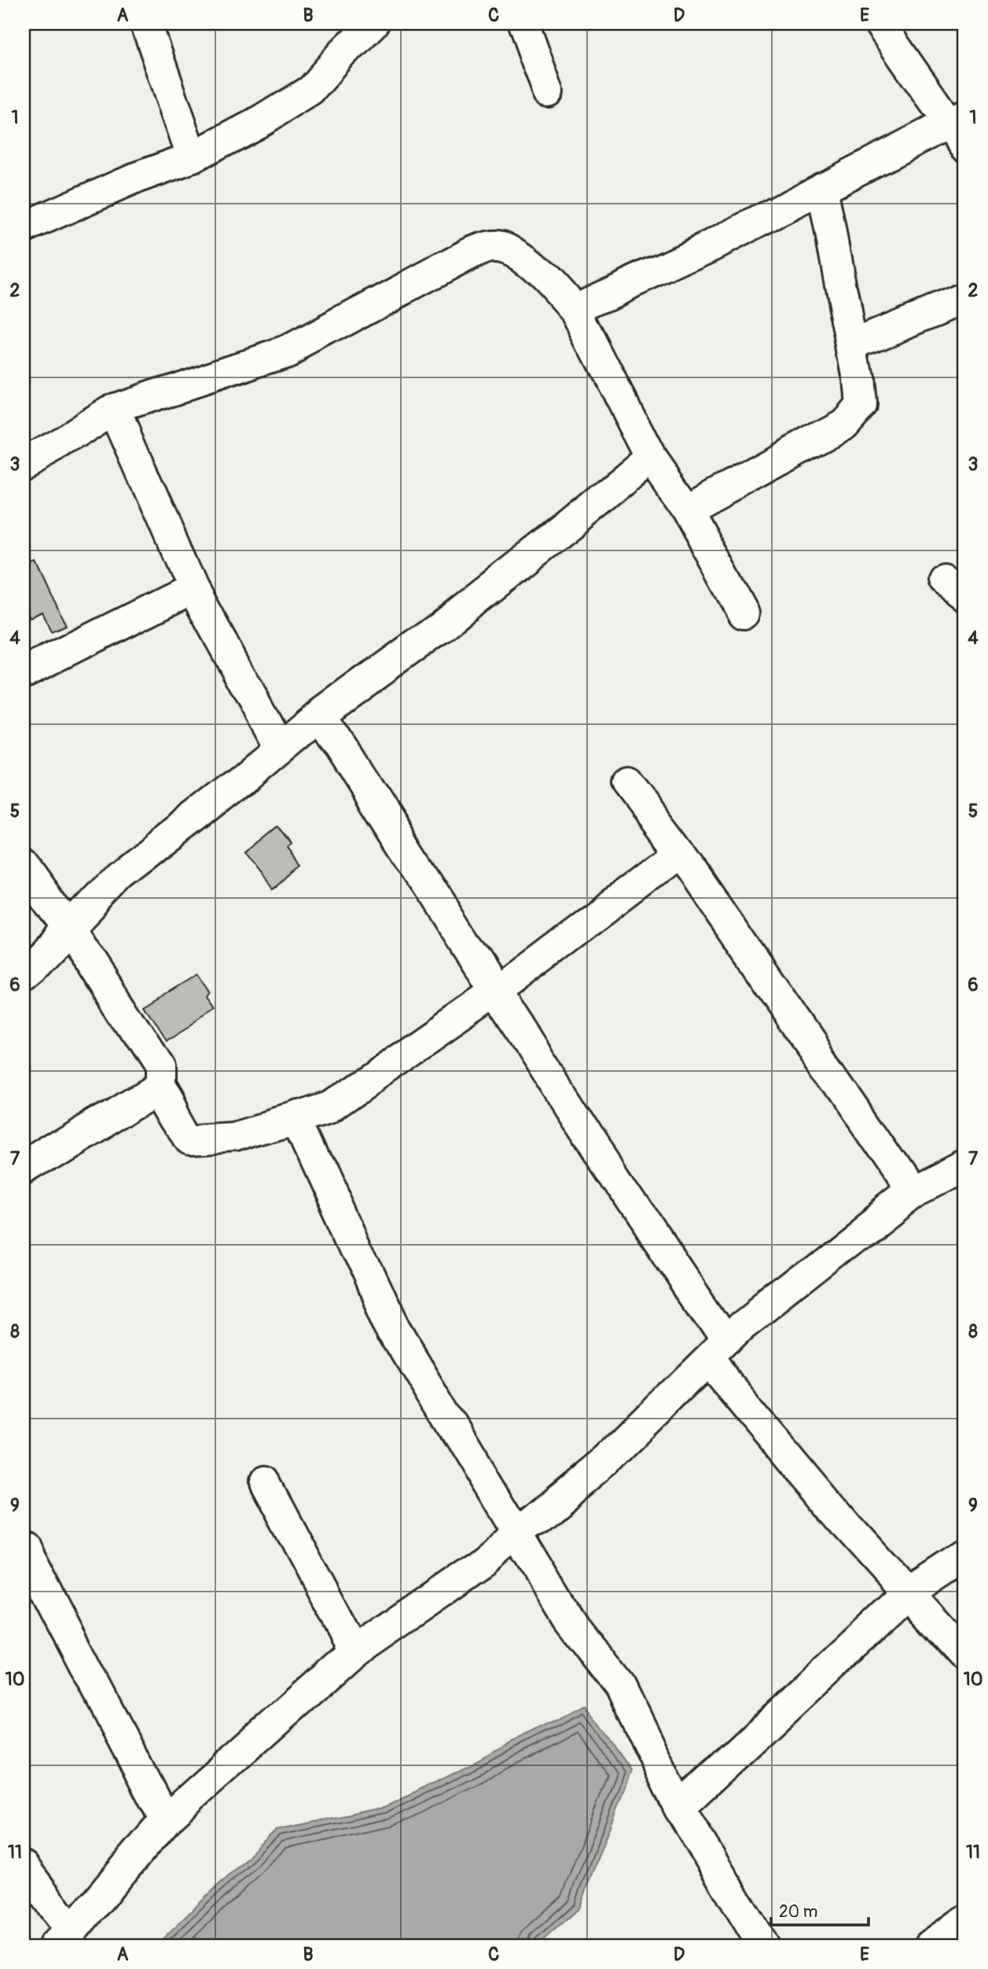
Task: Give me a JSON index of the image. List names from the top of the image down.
{
  "scale_bar": "20 m",
  "grid": {
    "columns": [
      "A",
      "B",
      "C",
      "D",
      "E"
    ],
    "rows": [
      "1",
      "2",
      "3",
      "4",
      "5",
      "6",
      "7",
      "8",
      "9",
      "10",
      "11"
    ]
  }
}
